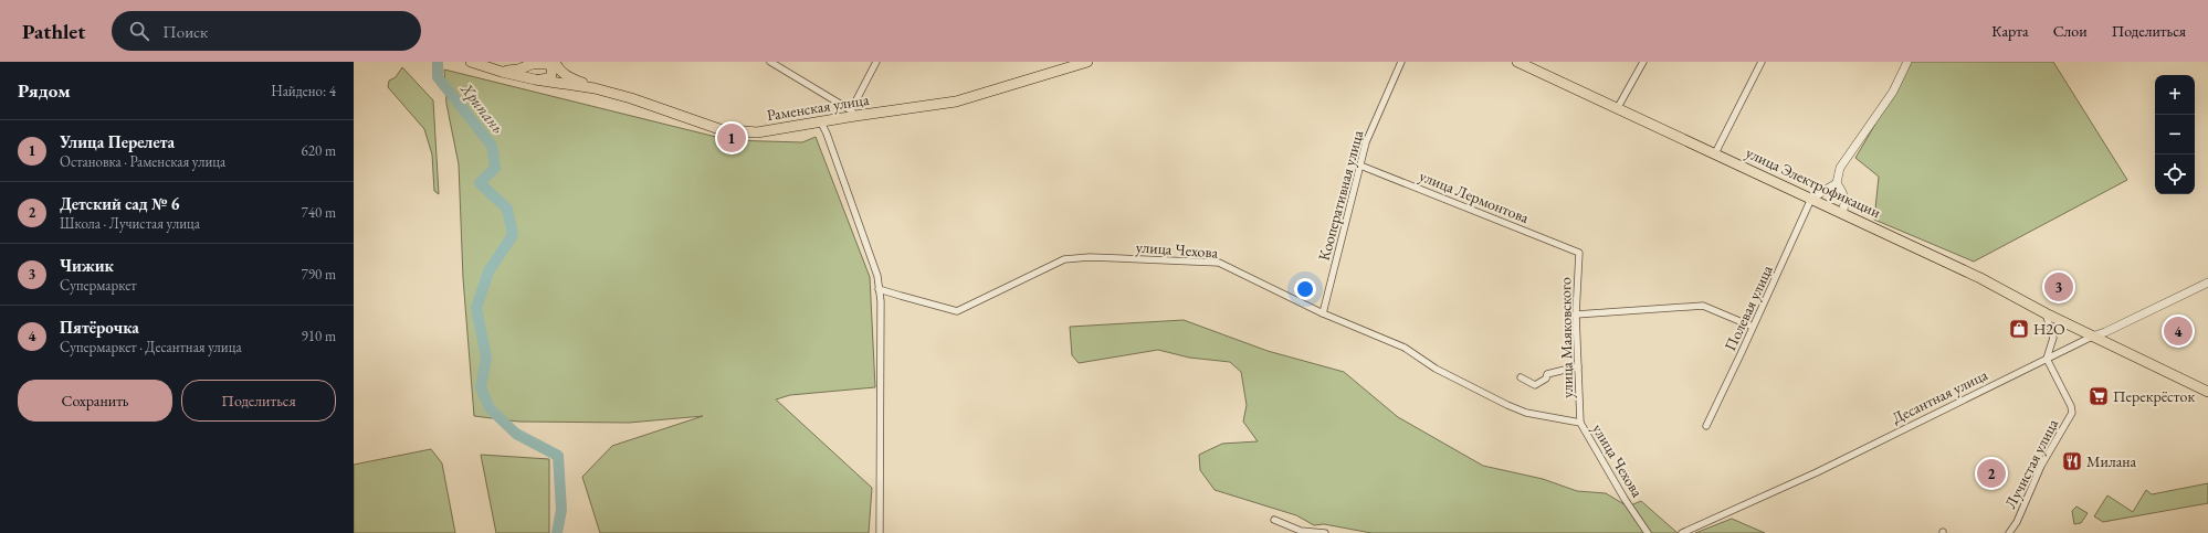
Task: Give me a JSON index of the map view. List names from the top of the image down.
{
  "streets": {
    "main road": ["Раменская улица", "улица Электрофикации"],
    "street": [
      "Кооперативная улица",
      "улица Лермонтова",
      "улица Чехова",
      "Полевая улица",
      "улица Маяковского",
      "Десантная улица",
      "Лучистая улица"
    ]
  },
  "crossings": [
    ["улица Электрофикации", "Полевая улица"],
    ["улица Электрофикации", "Десантная улица"],
    ["Кооперативная улица", "улица Лермонтова"],
    ["Кооперативная улица", "улица Чехова"],
    ["улица Лермонтова", "улица Маяковского"],
    ["улица Чехова", "улица Маяковского"],
    ["Десантная улица", "Лучистая улица"]
  ],
  "water": ["Хрипань"],
  "places": {
    "shop": ["H2O"],
    "supermarket": ["Перекрёсток"],
    "restaurant": ["Милана"]
  },
  "page": {
    "header": "Pathlet",
    "search": "Поиск",
    "nav": ["Карта", "Слои", "Поделиться"],
    "heading": ["Рядом", "Найдено: 4"],
    "map_buttons": ["+", "−"],
    "list": [
      {
        "mark": "1",
        "name": "Улица Перелета",
        "note": "Остановка · Раменская улица",
        "value": "620 m"
      },
      {
        "mark": "2",
        "name": "Детский сад № 6",
        "note": "Школа · Лучистая улица",
        "value": "740 m"
      },
      {
        "mark": "3",
        "name": "Чижик",
        "note": "Супермаркет",
        "value": "790 m"
      },
      {
        "mark": "4",
        "name": "Пятёрочка",
        "note": "Супермаркет · Десантная улица",
        "value": "910 m"
      }
    ],
    "pins": [
      "1",
      "3",
      "4",
      "2"
    ],
    "buttons": ["Сохранить", "Поделиться"]
  }
}
